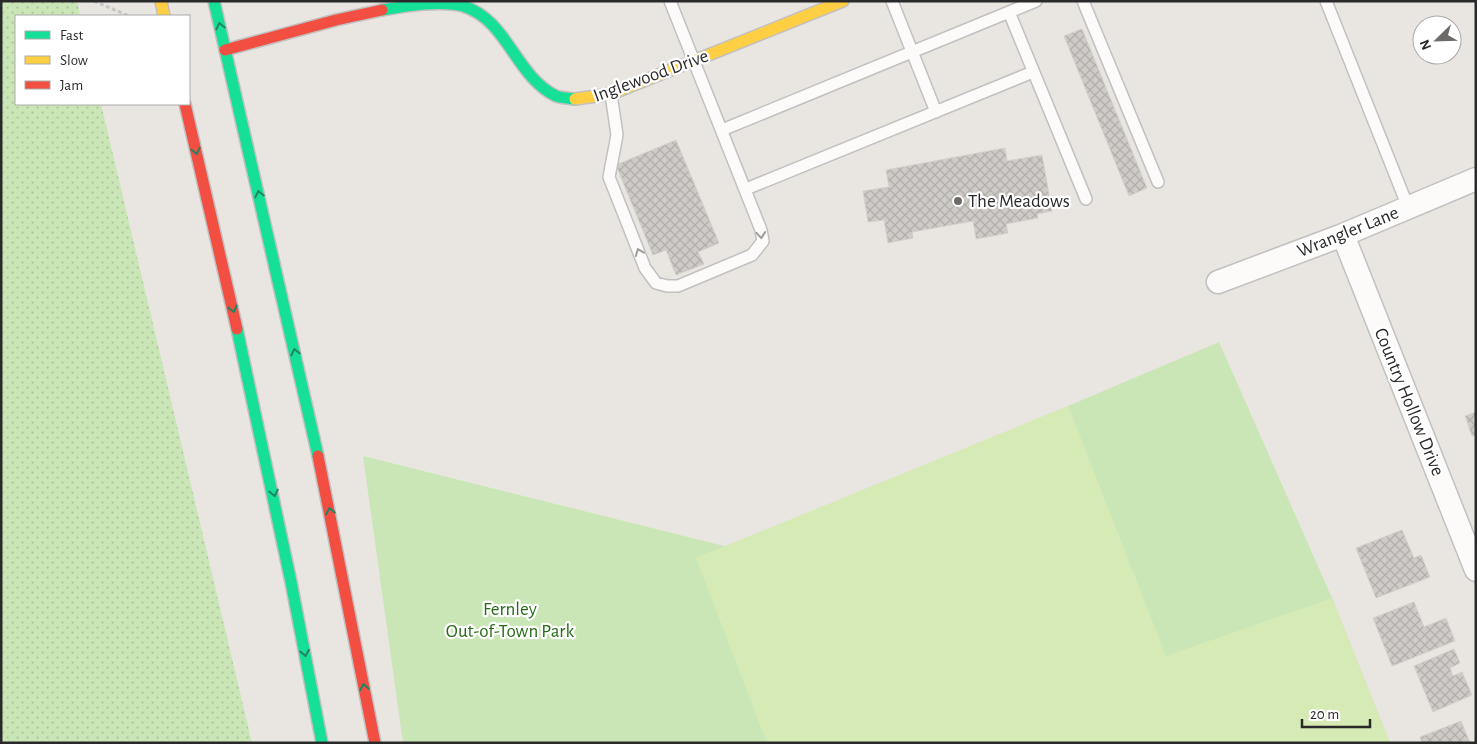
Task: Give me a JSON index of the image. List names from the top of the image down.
{
  "streets": {
    "main road": ["Inglewood Drive"],
    "street": ["Wrangler Lane", "Country Hollow Drive"]
  },
  "crossings": [
    ["Wrangler Lane", "Country Hollow Drive"]
  ],
  "parks": ["Fernley Out-of-Town Park"],
  "places": ["The Meadows"],
  "legend": ["Fast", "Slow", "Jam"],
  "scale_bar": "20 m",
  "north": "bottom left"
}
